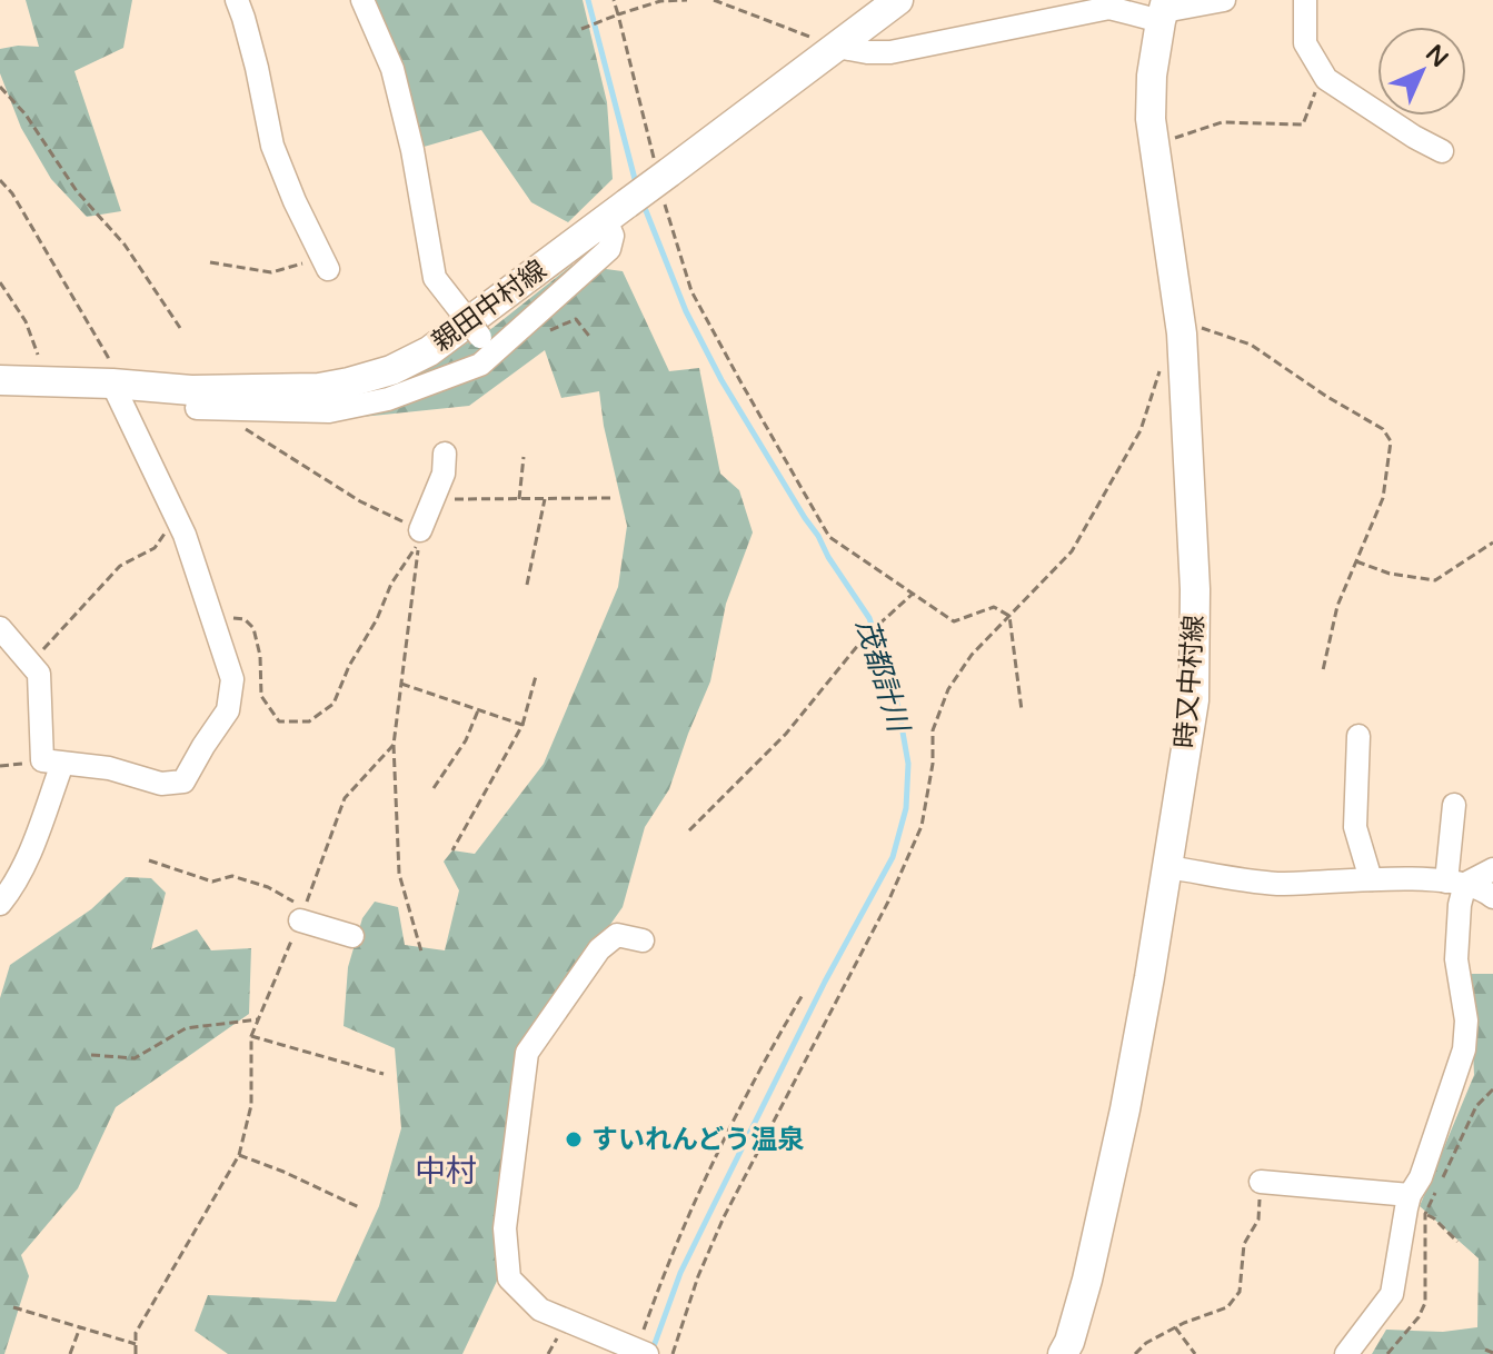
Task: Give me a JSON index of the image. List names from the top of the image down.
{
  "streets": {
    "main road": ["親田中村線", "時又中村線"]
  },
  "districts": ["中村"],
  "water": ["茂都計川"],
  "places": ["すいれんどう温泉"],
  "north": "top right"
}
